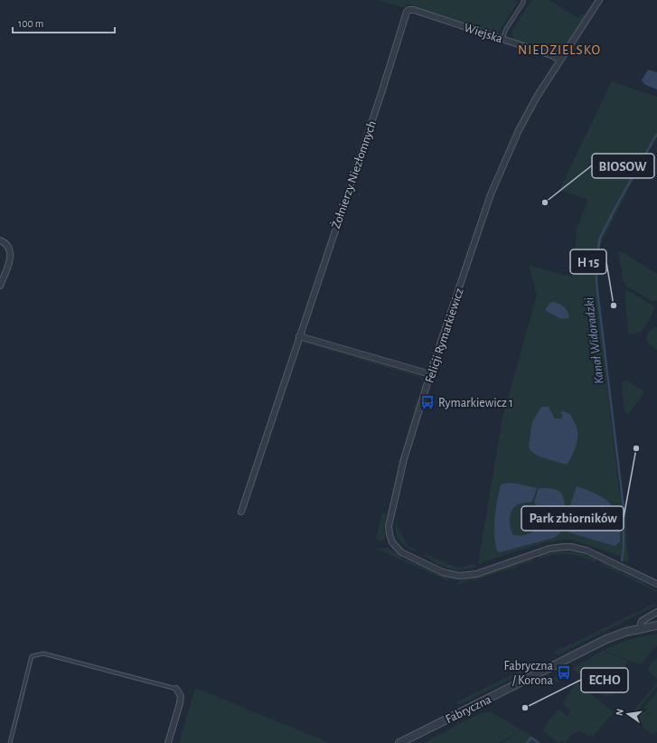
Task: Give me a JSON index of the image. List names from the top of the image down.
{
  "streets": {
    "street": [
      "Wiejska",
      "Żołnierzy Niezłomnych",
      "Felicji Rymarkiewicz",
      "Fabryczna"
    ]
  },
  "crossings": [
    ["Wiejska", "Żołnierzy Niezłomnych"],
    ["Wiejska", "Felicji Rymarkiewicz"]
  ],
  "districts": ["NIEDZIELSKO"],
  "water": ["Kanał Widoradzki"],
  "places": {
    "other": [
      "BIOSOW",
      "H 15",
      "Park zbiorników",
      "ECHO"
    ],
    "bus stop": ["Rymarkiewicz 1", "Fabryczna / Korona"]
  },
  "scale_bar": "100 m",
  "north": "left"
}
